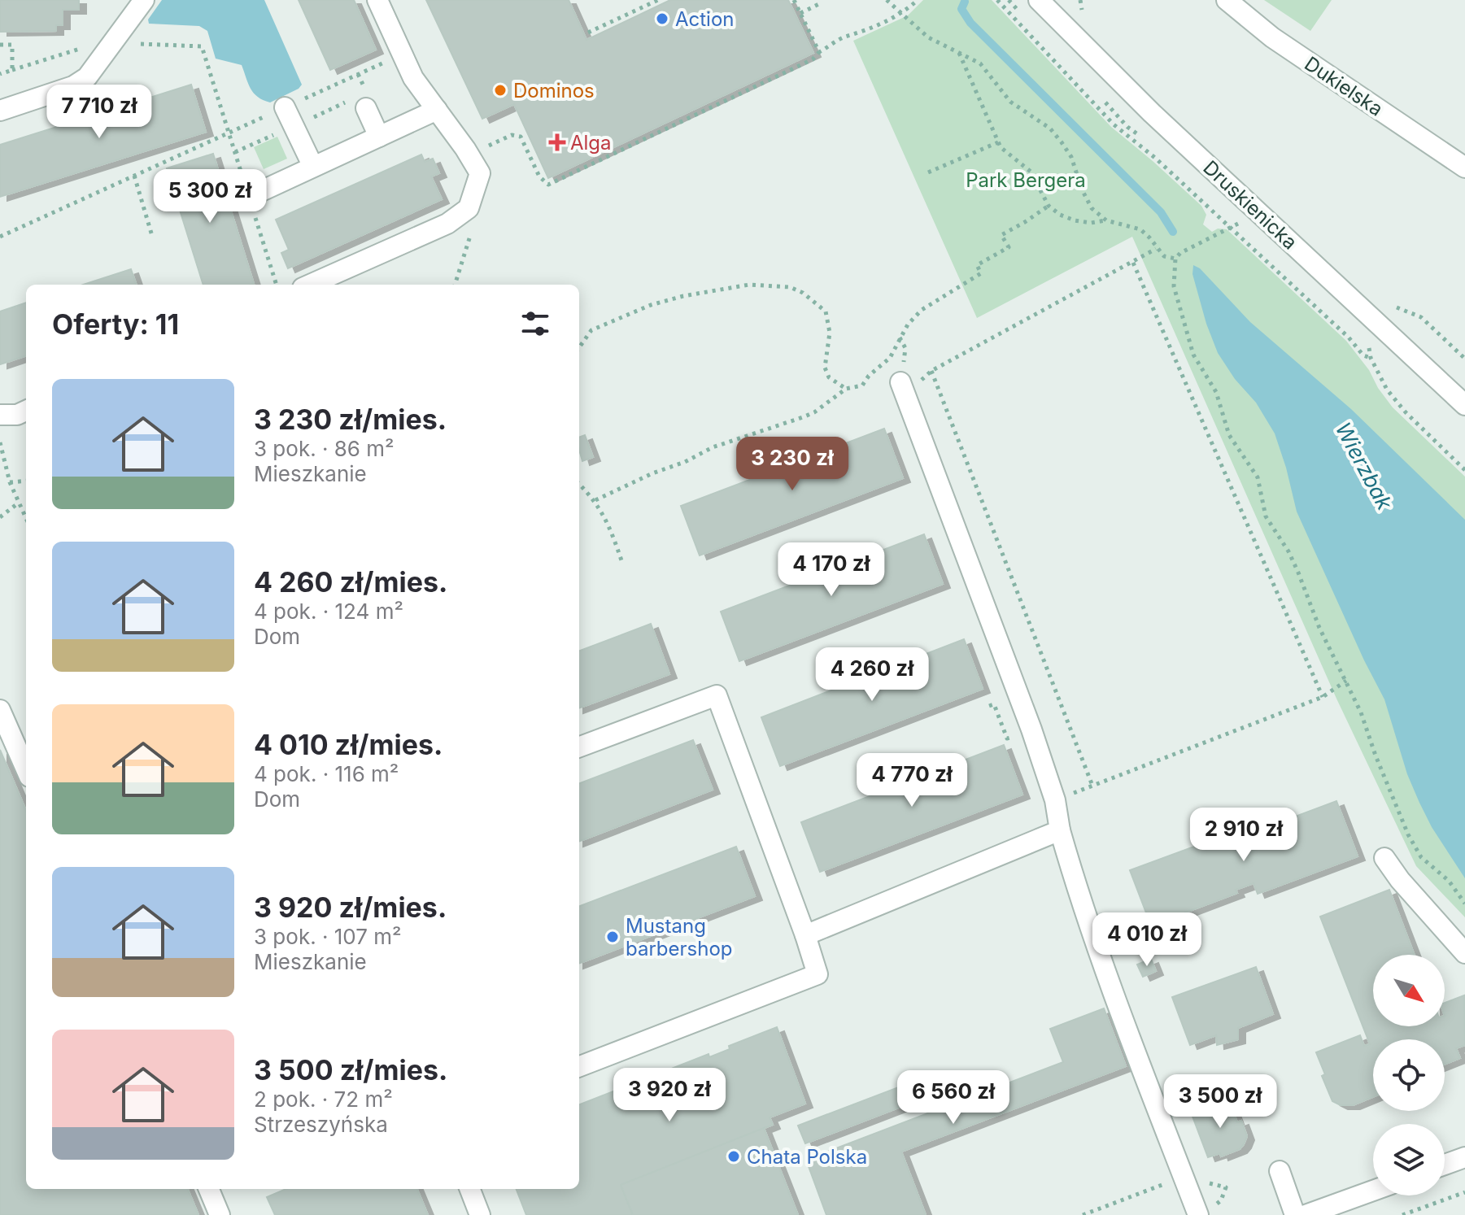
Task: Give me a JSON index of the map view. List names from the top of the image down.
{
  "streets": {
    "street": ["Dukielska", "Druskienicka"]
  },
  "water": ["Wierzbak"],
  "parks": ["Park Bergera"],
  "places": {
    "other": [
      "Action",
      "Dominos",
      "Mustang barbershop",
      "Chata Polska"
    ],
    "health": ["Alga"]
  },
  "north": "bottom right",
  "page": {
    "price": [
      "7 710 zł",
      "5 300 zł",
      "3 230 zł",
      "4 170 zł",
      "4 260 zł",
      "4 770 zł",
      "2 910 zł",
      "4 010 zł",
      "3 920 zł",
      "6 560 zł",
      "3 500 zł"
    ],
    "heading": "Oferty: 11",
    "list": [
      {
        "name": "3 230 zł/mies.",
        "note": "3 pok. · 86 m² · Mieszkanie"
      },
      {
        "name": "4 260 zł/mies.",
        "note": "4 pok. · 124 m² · Dom"
      },
      {
        "name": "4 010 zł/mies.",
        "note": "4 pok. · 116 m² · Dom"
      },
      {
        "name": "3 920 zł/mies.",
        "note": "3 pok. · 107 m² · Mieszkanie"
      },
      {
        "name": "3 500 zł/mies.",
        "note": "2 pok. · 72 m² · Strzeszyńska"
      }
    ]
  }
}
